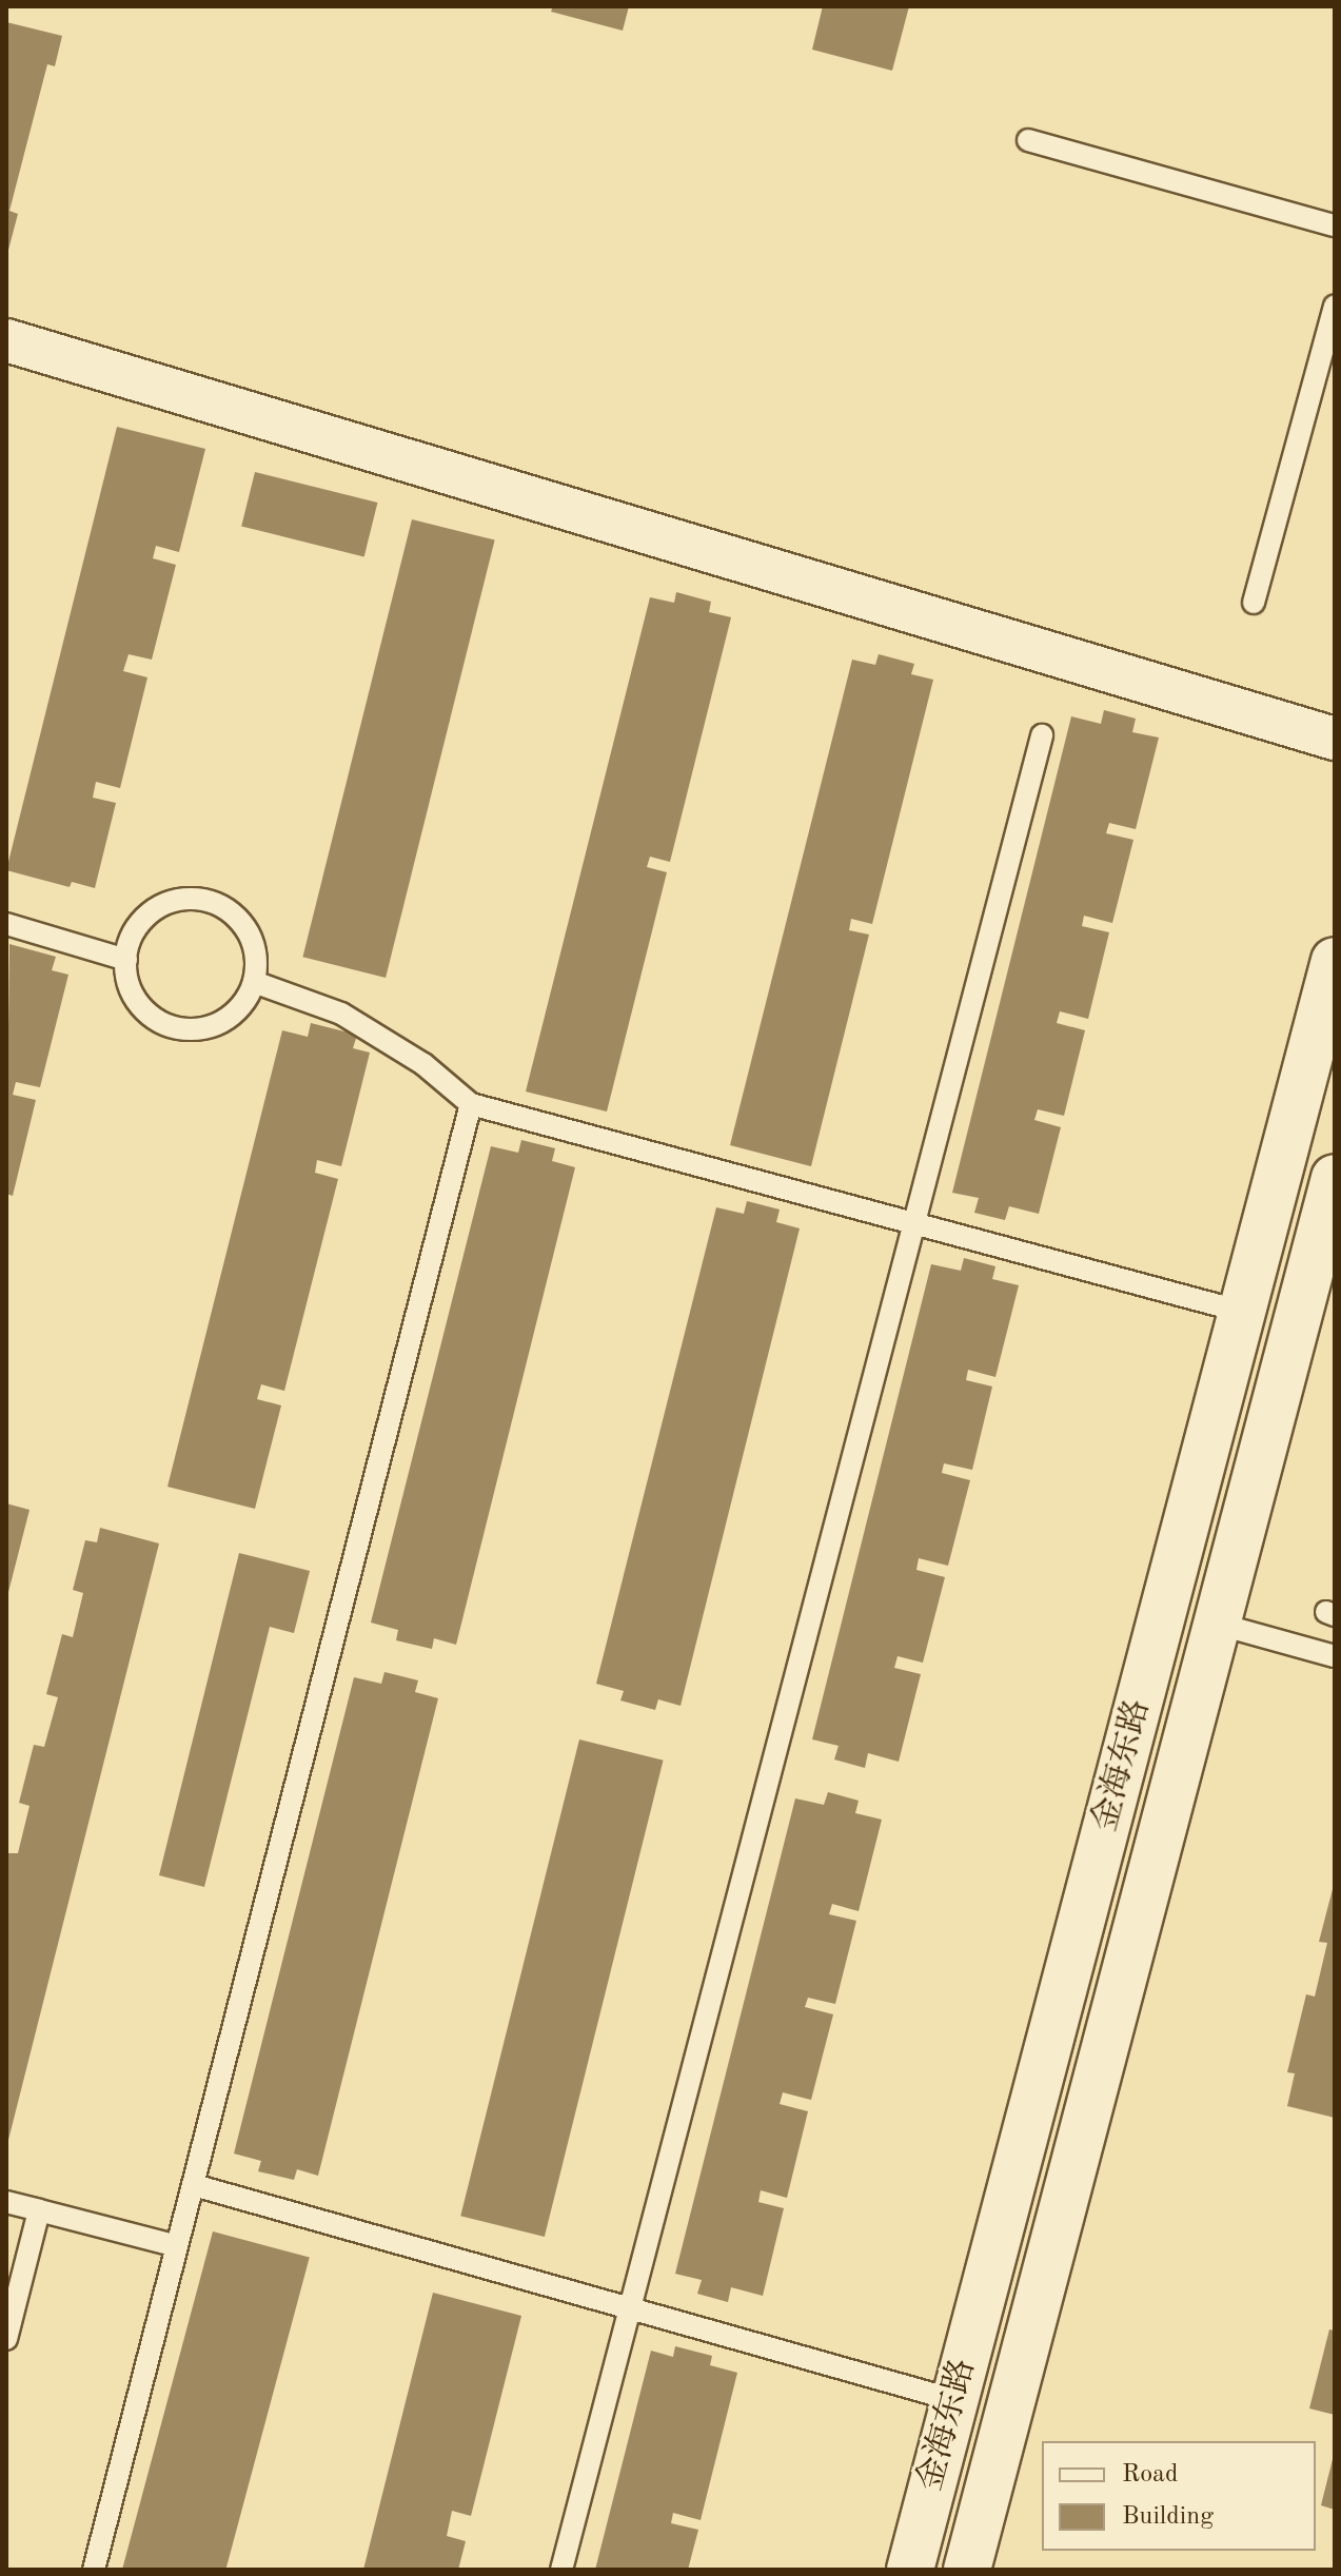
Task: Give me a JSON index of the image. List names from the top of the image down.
{
  "streets": {
    "main road": ["金海东路"]
  },
  "legend": ["Road", "Building"]
}
